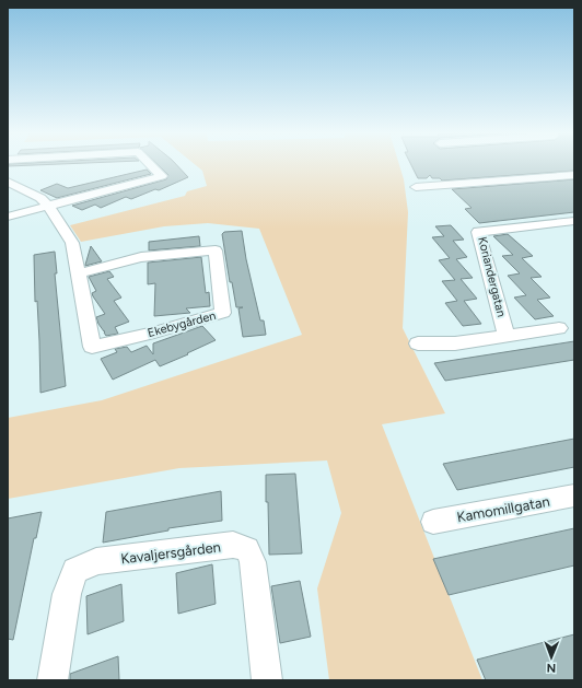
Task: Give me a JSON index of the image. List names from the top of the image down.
{
  "streets": {
    "street": [
      "Koriandergatan",
      "Ekebygården",
      "Kamomillgatan",
      "Kavaljersgården"
    ]
  },
  "north": "bottom"
}
